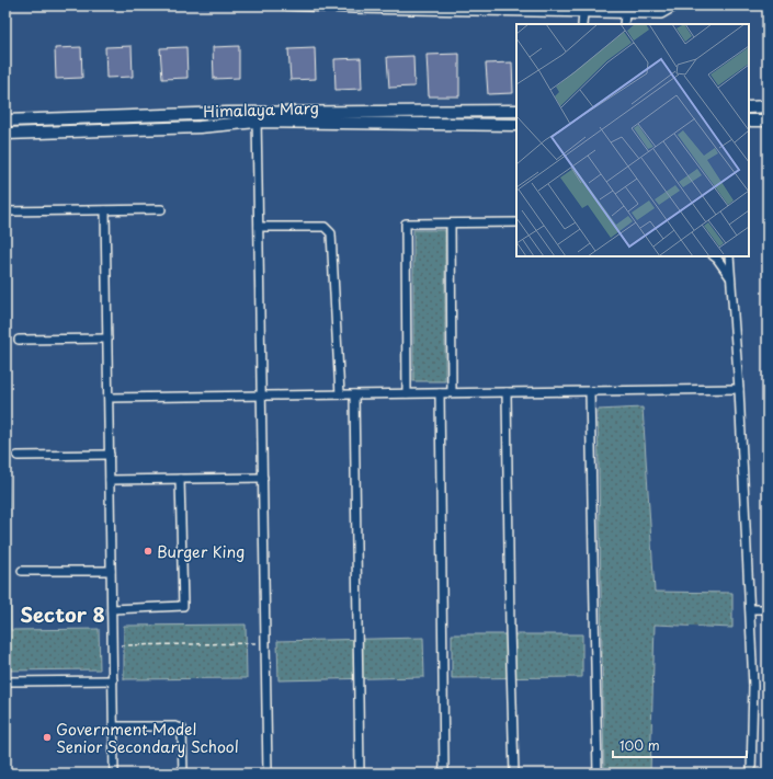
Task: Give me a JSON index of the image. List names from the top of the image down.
{
  "streets": {
    "main road": ["Himalaya Marg"]
  },
  "districts": ["Sector 8"],
  "places": ["Burger King", "Government Model Senior Secondary School"],
  "scale_bar": "100 m"
}
